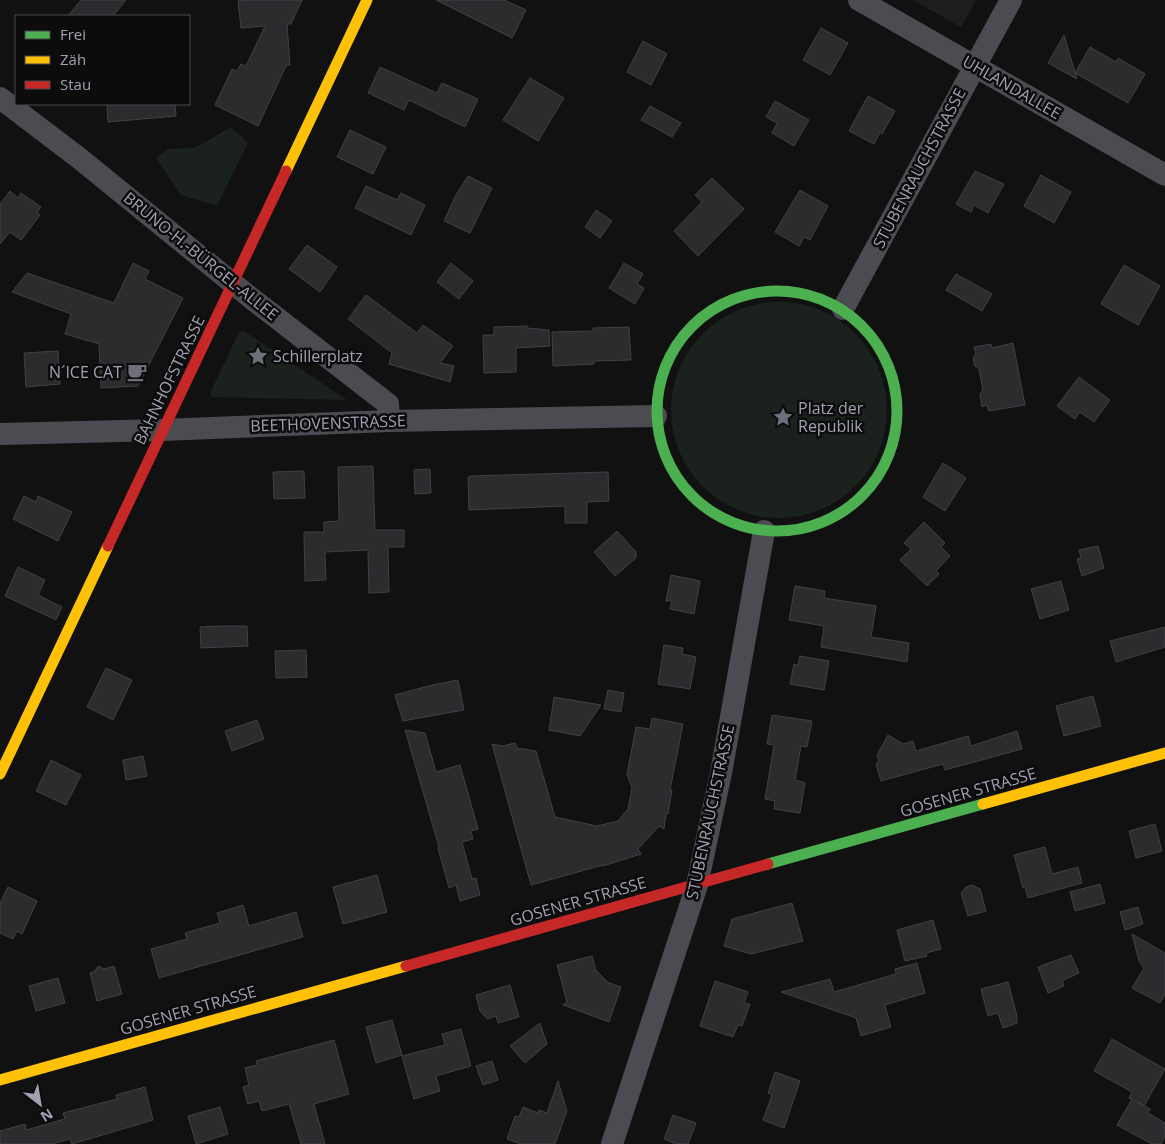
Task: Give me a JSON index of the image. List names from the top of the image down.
{
  "streets": {
    "street": [
      "UHLANDALLEE",
      "STUBENRAUCHSTRASSE",
      "BRUNO-H.-BÜRGEL-ALLEE",
      "BAHNHOFSTRASSE",
      "BEETHOVENSTRASSE",
      "GOSENER STRASSE"
    ]
  },
  "crossings": [
    ["UHLANDALLEE", "STUBENRAUCHSTRASSE"],
    ["STUBENRAUCHSTRASSE", "GOSENER STRASSE"],
    ["BRUNO-H.-BÜRGEL-ALLEE", "BAHNHOFSTRASSE"],
    ["BRUNO-H.-BÜRGEL-ALLEE", "BEETHOVENSTRASSE"],
    ["BAHNHOFSTRASSE", "BEETHOVENSTRASSE"]
  ],
  "places": {
    "place": ["Schillerplatz", "Platz der Republik"],
    "cafe": ["N´ICE CAT"]
  },
  "legend": ["Frei", "Zäh", "Stau"],
  "north": "bottom right"
}
